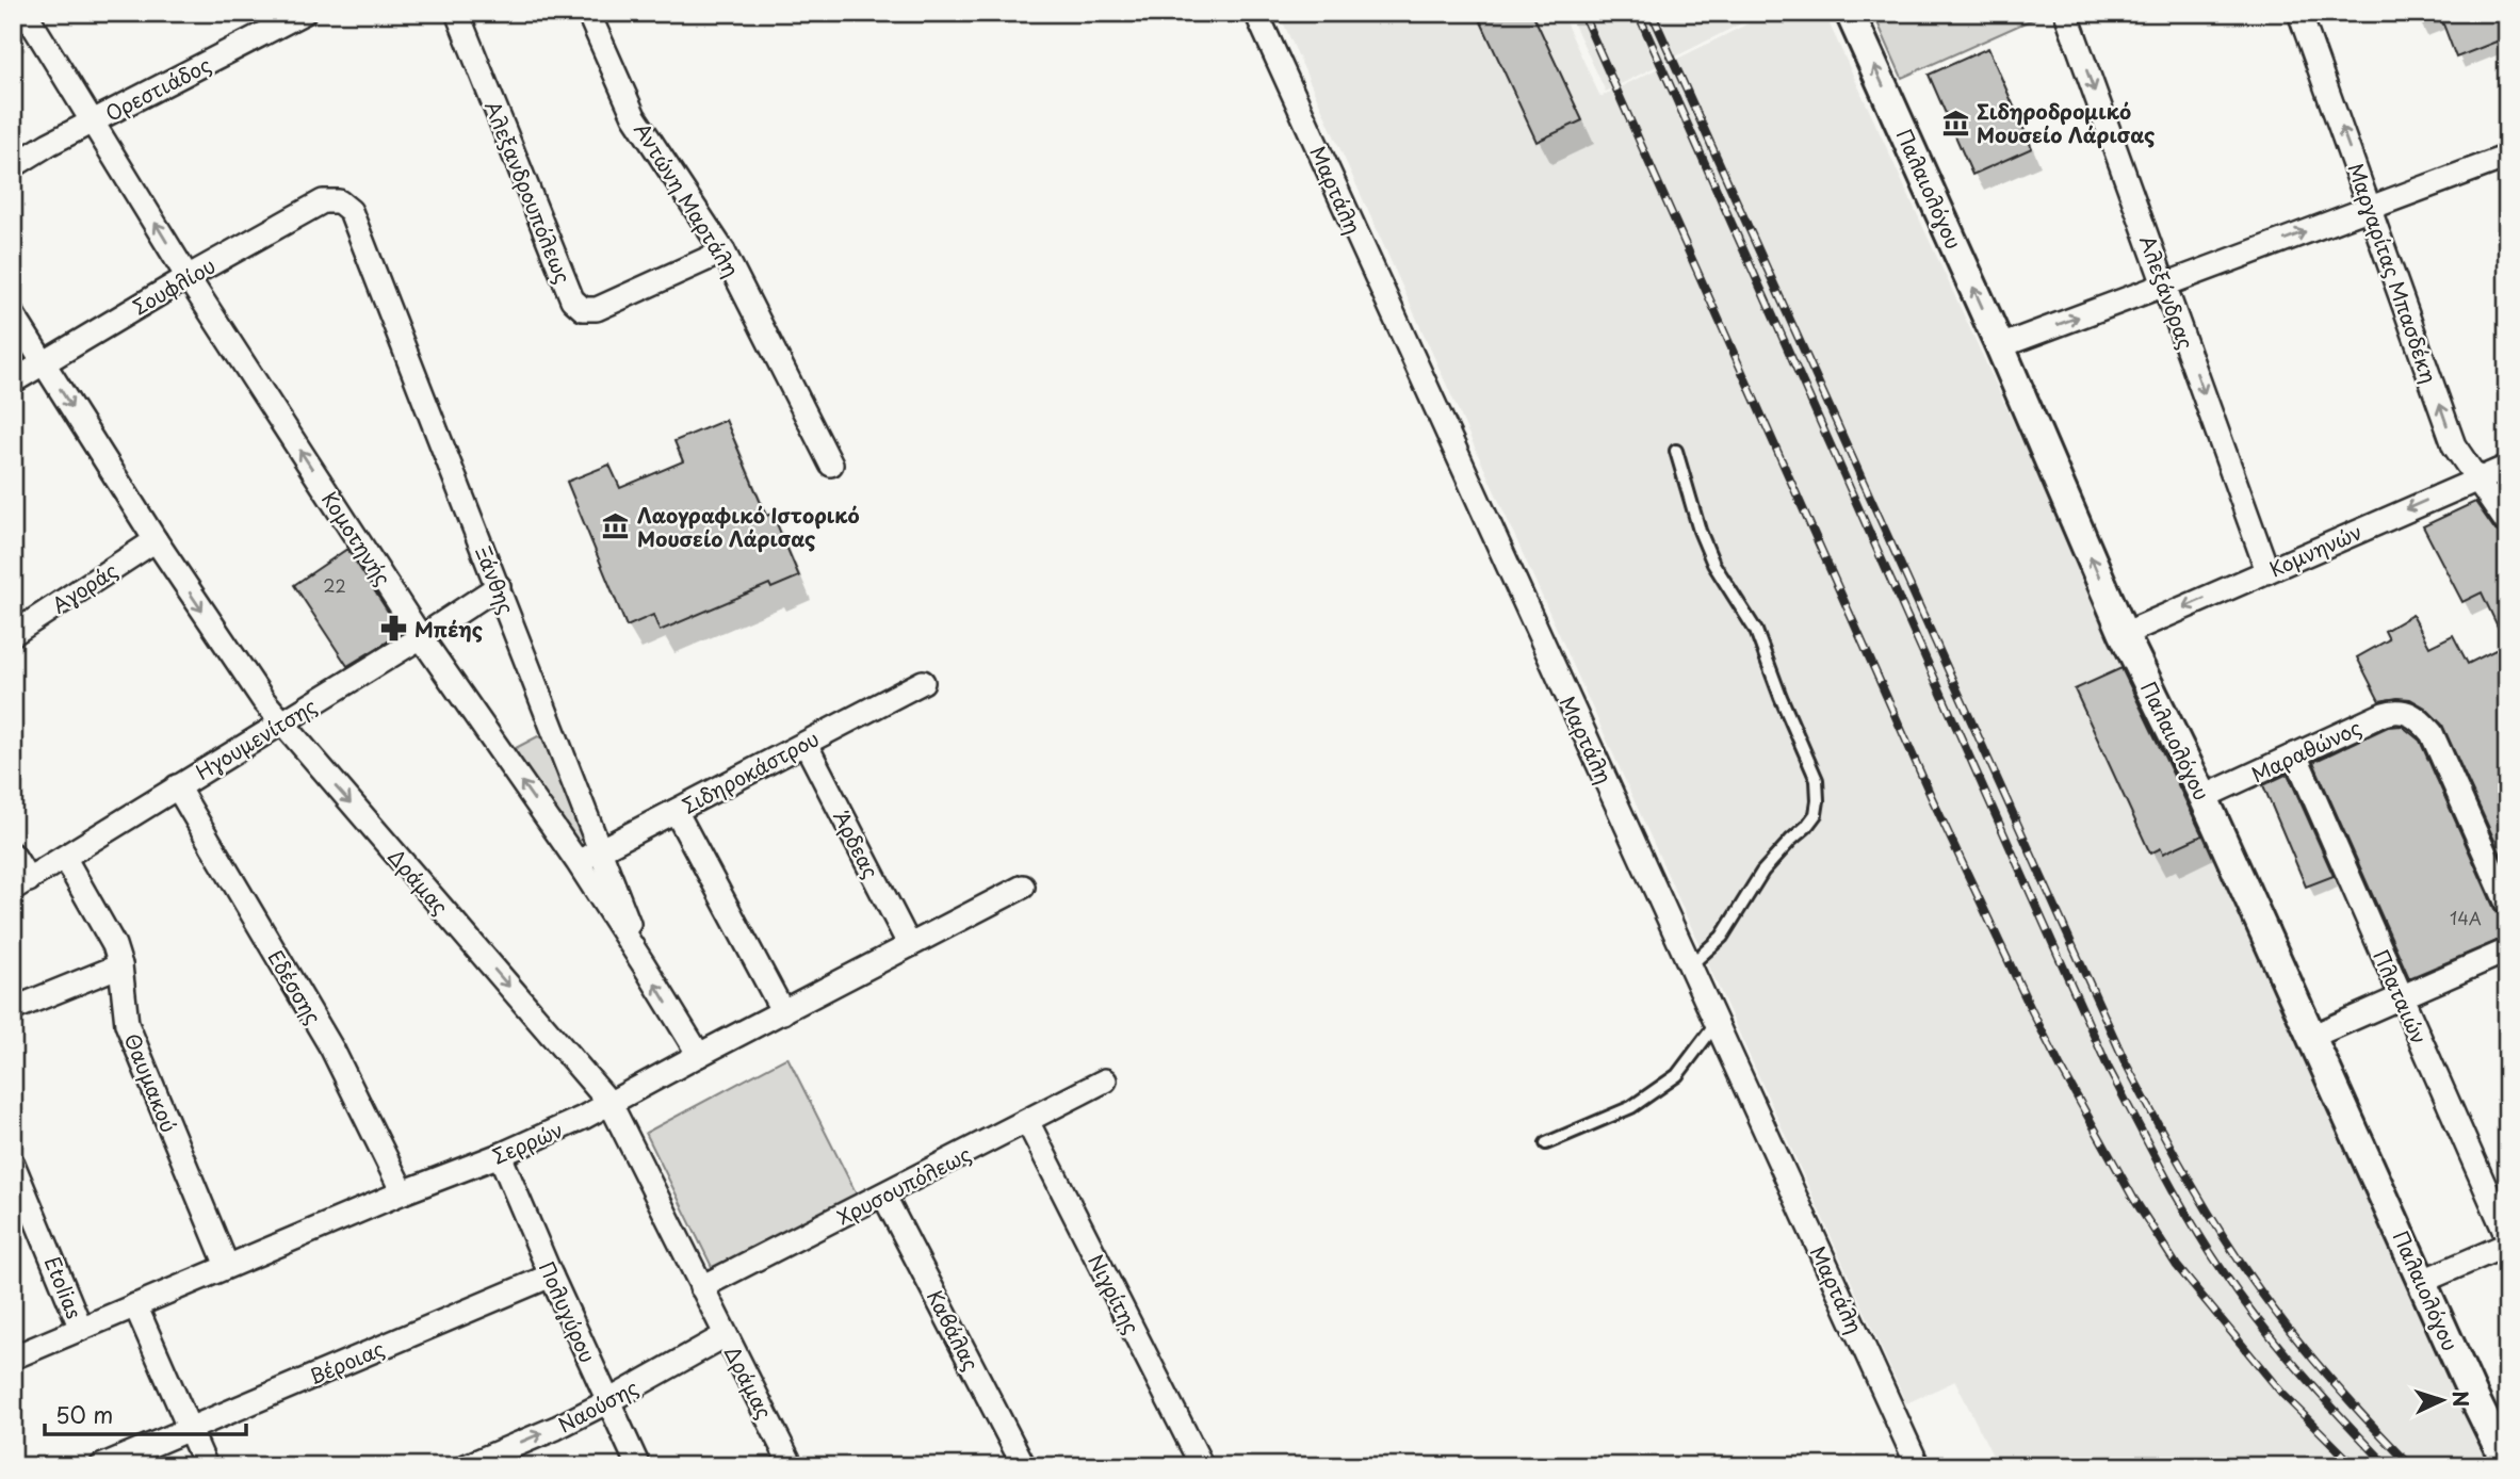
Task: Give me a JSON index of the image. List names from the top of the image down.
{
  "streets": {
    "street": [
      "Ορεστιάδος",
      "Παλαιολόγου",
      "Μαρτάλη",
      "Αλεξανδρουπόλεως",
      "Αντώνη Μαρτάλη",
      "Μαργαρίτας Μπασδέκη",
      "Σουφλίου",
      "Αλεξάνδρας",
      "Κομοτηνής",
      "Κομνηνών",
      "Ξάνθης",
      "Αγοράς",
      "Ηγουμενίτσης",
      "Μαραθώνος",
      "Σιδηροκάστρου",
      "Άρδεας",
      "Δράμας",
      "Εδέσσης",
      "Πλαταιών",
      "Θαυμακού",
      "Σερρών",
      "Χρυσουπόλεως",
      "Etolias",
      "Νιγρίτης",
      "Πολυγύρου",
      "Καβάλας",
      "Βέροιας",
      "Ναούσης"
    ]
  },
  "crossings": [
    ["Ορεστιάδος", "Κομοτηνής"],
    ["Παλαιολόγου", "Κομνηνών"],
    ["Παλαιολόγου", "Μαραθώνος"],
    ["Αλεξανδρουπόλεως", "Αντώνη Μαρτάλη"],
    ["Μαργαρίτας Μπασδέκη", "Κομνηνών"],
    ["Σουφλίου", "Κομοτηνής"],
    ["Σουφλίου", "Ξάνθης"],
    ["Σουφλίου", "Δράμας"],
    ["Αλεξάνδρας", "Κομνηνών"],
    ["Κομοτηνής", "Ξάνθης"],
    ["Κομοτηνής", "Ηγουμενίτσης"],
    ["Κομοτηνής", "Σιδηροκάστρου"],
    ["Κομοτηνής", "Σερρών"],
    ["Ξάνθης", "Ηγουμενίτσης"],
    ["Ξάνθης", "Σιδηροκάστρου"],
    ["Αγοράς", "Δράμας"],
    ["Ηγουμενίτσης", "Δράμας"],
    ["Ηγουμενίτσης", "Εδέσσης"],
    ["Ηγουμενίτσης", "Θαυμακού"],
    ["Μαραθώνος", "Πλαταιών"],
    ["Σιδηροκάστρου", "Άρδεας"],
    ["Άρδεας", "Σερρών"],
    ["Δράμας", "Σερρών"],
    ["Δράμας", "Χρυσουπόλεως"],
    ["Δράμας", "Ναούσης"],
    ["Εδέσσης", "Σερρών"],
    ["Θαυμακού", "Σερρών"],
    ["Σερρών", "Etolias"],
    ["Σερρών", "Πολυγύρου"],
    ["Χρυσουπόλεως", "Νιγρίτης"],
    ["Χρυσουπόλεως", "Καβάλας"],
    ["Πολυγύρου", "Βέροιας"],
    ["Πολυγύρου", "Ναούσης"]
  ],
  "one_way": [
    "Παλαιολόγου",
    "Μαργαρίτας Μπασδέκη",
    "Αλεξάνδρας",
    "Κομοτηνής",
    "Κομνηνών",
    "Δράμας",
    "Ναούσης"
  ],
  "places": {
    "museum": ["Σιδηροδρομικό Μουσείο Λάρισας", "Λαογραφικό Ιστορικό Μουσείο Λάρισας"],
    "pharmacy": ["Μπέης"]
  },
  "house_numbers": ["22", "14A"],
  "scale_bar": "50 m",
  "north": "right"
}
